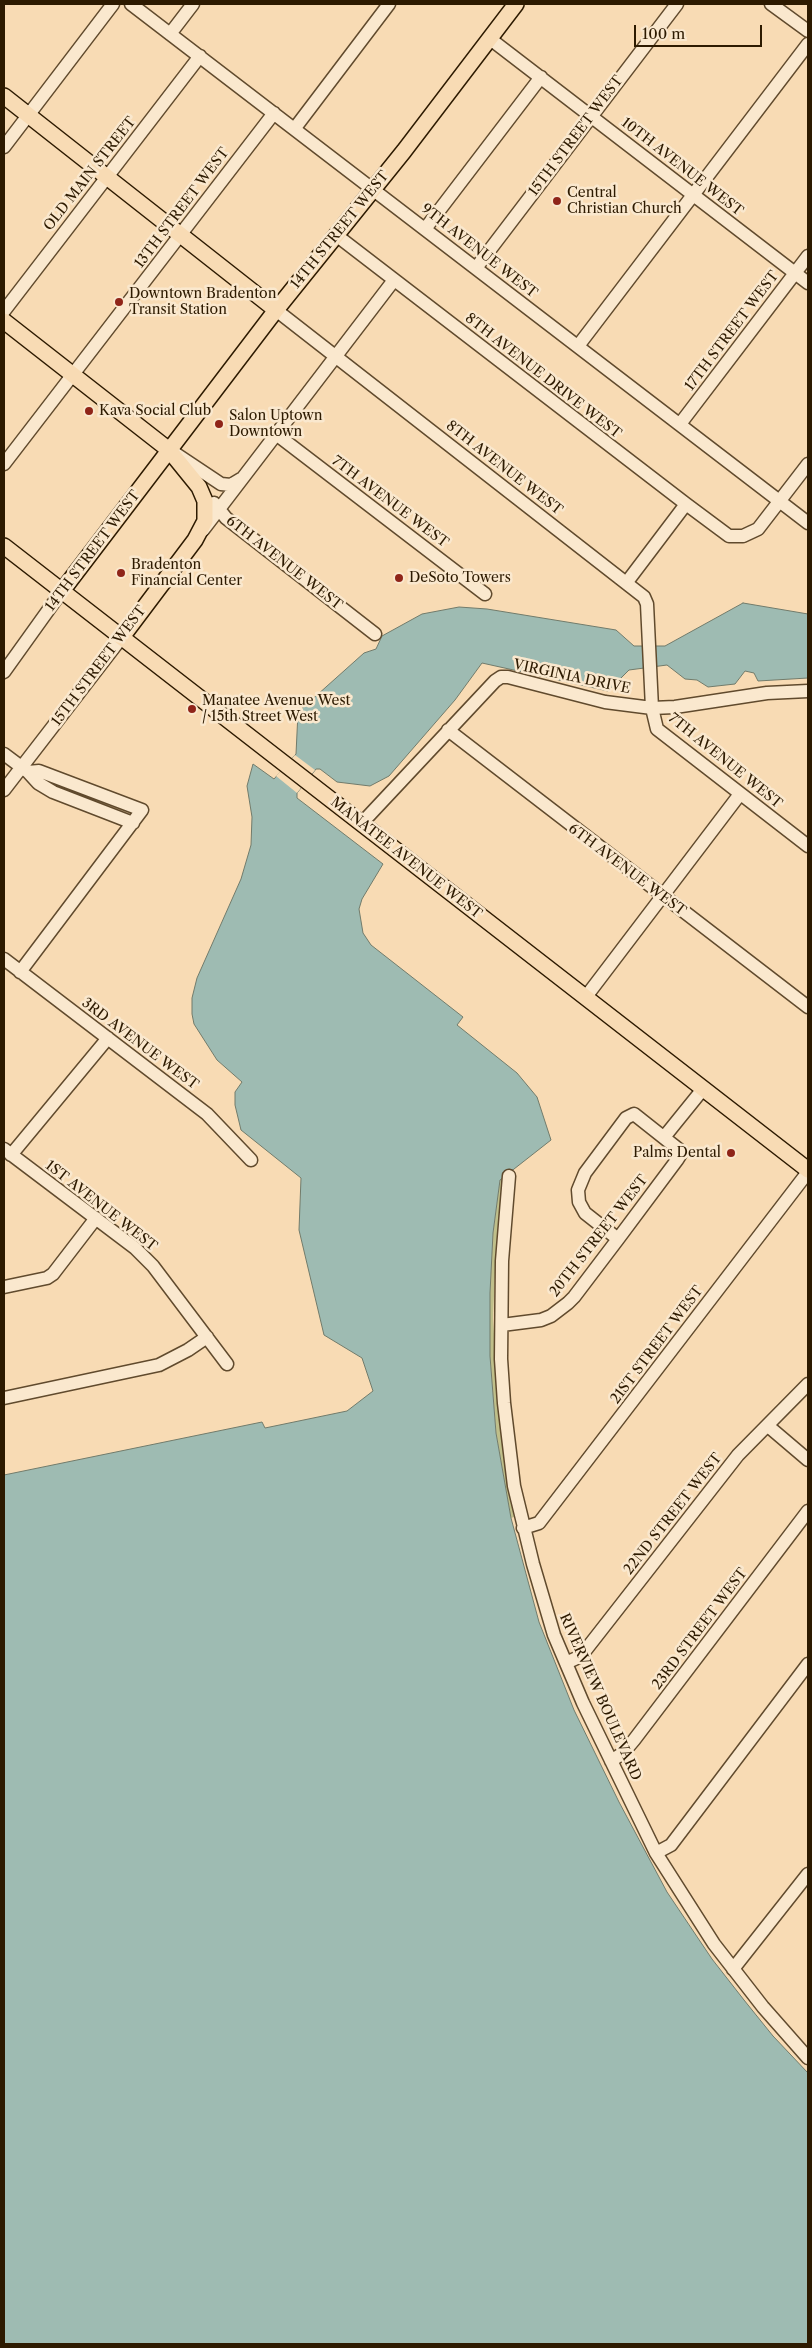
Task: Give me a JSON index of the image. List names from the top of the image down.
{
  "streets": {
    "main road": [
      "15TH STREET WEST",
      "14TH STREET WEST",
      "6TH AVENUE WEST",
      "MANATEE AVENUE WEST"
    ],
    "street": [
      "10TH AVENUE WEST",
      "OLD MAIN STREET",
      "13TH STREET WEST",
      "9TH AVENUE WEST",
      "17TH STREET WEST",
      "8TH AVENUE DRIVE WEST",
      "8TH AVENUE WEST",
      "7TH AVENUE WEST",
      "VIRGINIA DRIVE",
      "3RD AVENUE WEST",
      "1ST AVENUE WEST",
      "20TH STREET WEST",
      "21ST STREET WEST",
      "22ND STREET WEST",
      "23RD STREET WEST",
      "RIVERVIEW BOULEVARD"
    ]
  },
  "crossings": [
    ["15TH STREET WEST", "10TH AVENUE WEST"],
    ["15TH STREET WEST", "9TH AVENUE WEST"],
    ["15TH STREET WEST", "8TH AVENUE DRIVE WEST"],
    ["15TH STREET WEST", "8TH AVENUE WEST"],
    ["15TH STREET WEST", "7TH AVENUE WEST"],
    ["15TH STREET WEST", "6TH AVENUE WEST"],
    ["15TH STREET WEST", "MANATEE AVENUE WEST"],
    ["10TH AVENUE WEST", "14TH STREET WEST"],
    ["10TH AVENUE WEST", "17TH STREET WEST"],
    ["OLD MAIN STREET", "9TH AVENUE WEST"],
    ["13TH STREET WEST", "9TH AVENUE WEST"],
    ["13TH STREET WEST", "6TH AVENUE WEST"],
    ["14TH STREET WEST", "9TH AVENUE WEST"],
    ["14TH STREET WEST", "8TH AVENUE DRIVE WEST"],
    ["14TH STREET WEST", "8TH AVENUE WEST"],
    ["14TH STREET WEST", "6TH AVENUE WEST"],
    ["14TH STREET WEST", "MANATEE AVENUE WEST"],
    ["9TH AVENUE WEST", "17TH STREET WEST"],
    ["9TH AVENUE WEST", "8TH AVENUE DRIVE WEST"],
    ["8TH AVENUE WEST", "7TH AVENUE WEST"],
    ["7TH AVENUE WEST", "VIRGINIA DRIVE"],
    ["6TH AVENUE WEST", "VIRGINIA DRIVE"],
    ["VIRGINIA DRIVE", "MANATEE AVENUE WEST"],
    ["MANATEE AVENUE WEST", "21ST STREET WEST"],
    ["20TH STREET WEST", "RIVERVIEW BOULEVARD"],
    ["21ST STREET WEST", "RIVERVIEW BOULEVARD"],
    ["22ND STREET WEST", "RIVERVIEW BOULEVARD"],
    ["23RD STREET WEST", "RIVERVIEW BOULEVARD"]
  ],
  "places": [
    "Central Christian Church",
    "Downtown Bradenton Transit Station",
    "Kava Social Club",
    "Salon Uptown Downtown",
    "Bradenton Financial Center",
    "DeSoto Towers",
    "Manatee Avenue West / 15th Street West",
    "Palms Dental"
  ],
  "scale_bar": "100 m"
}
